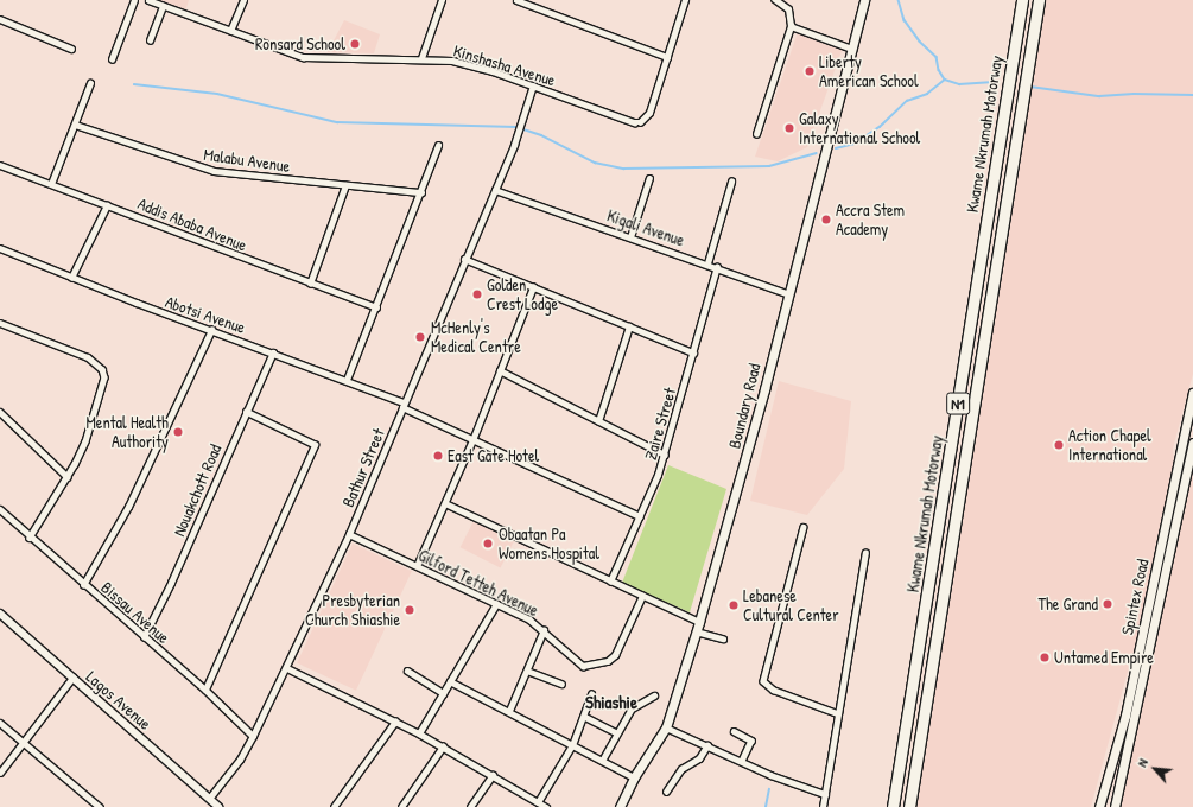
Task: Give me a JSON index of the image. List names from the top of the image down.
{
  "streets": {
    "highway": ["Kwame Nkrumah Motorway", "N1"],
    "main road": ["Boundary Road", "Spintex Road"],
    "street": [
      "Kinshasha Avenue",
      "Malabu Avenue",
      "Addis Ababa Avenue",
      "Kigali Avenue",
      "Abotsi Avenue",
      "Zaire Street",
      "Bathur Street",
      "Nouakchott Road",
      "Gilford Tetteh Avenue",
      "Bissau Avenue",
      "Lagos Avenue"
    ]
  },
  "crossings": [
    ["Kinshasha Avenue", "Bathur Street"],
    ["Kigali Avenue", "Boundary Road"],
    ["Kigali Avenue", "Zaire Street"],
    ["Kigali Avenue", "Bathur Street"],
    ["Abotsi Avenue", "Zaire Street"],
    ["Abotsi Avenue", "Bathur Street"],
    ["Abotsi Avenue", "Nouakchott Road"],
    ["Bathur Street", "Gilford Tetteh Avenue"],
    ["Bathur Street", "Bissau Avenue"],
    ["Bathur Street", "Lagos Avenue"],
    ["Nouakchott Road", "Bissau Avenue"]
  ],
  "districts": ["Shiashie"],
  "places": [
    "Ronsard School",
    "Liberty American School",
    "Galaxy International School",
    "Accra Stem Academy",
    "Golden Crest Lodge",
    "McHenly's Medical Centre",
    "Mental Health Authority",
    "Action Chapel International",
    "East Gate Hotel",
    "Obaatan Pa Womens Hospital",
    "The Grand",
    "Lebanese Cultural Center",
    "Presbyterian Church Shiashie",
    "Untamed Empire"
  ],
  "north": "top left"
}
